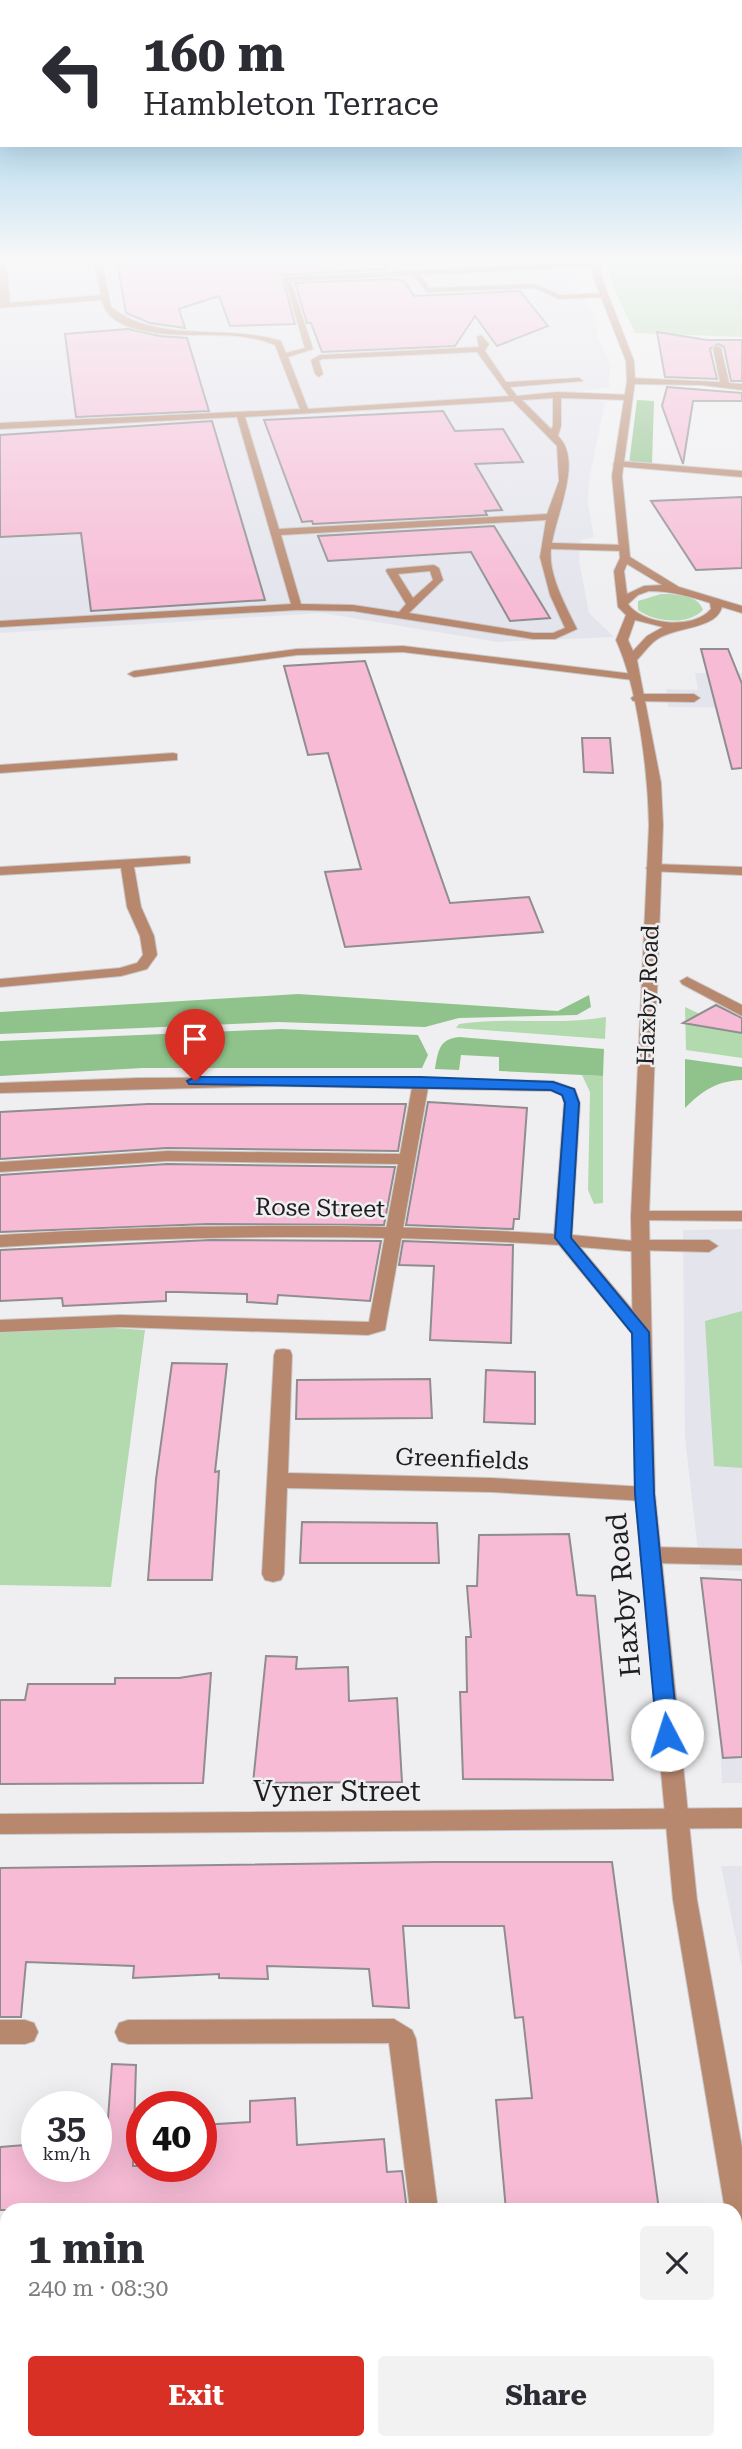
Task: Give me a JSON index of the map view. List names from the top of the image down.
{
  "streets": {
    "street": [
      "Haxby Road",
      "Rose Street",
      "Greenfields",
      "Vyner Street"
    ]
  },
  "crossings": [
    ["Haxby Road", "Rose Street"],
    ["Haxby Road", "Greenfields"],
    ["Haxby Road", "Vyner Street"]
  ],
  "page": {
    "turn": ["160 m", "Hambleton Terrace"],
    "speed": "35 km/h",
    "limit": "40",
    "heading": ["1 min", "240 m · 08:30"],
    "buttons": ["Exit", "Share"]
  }
}
